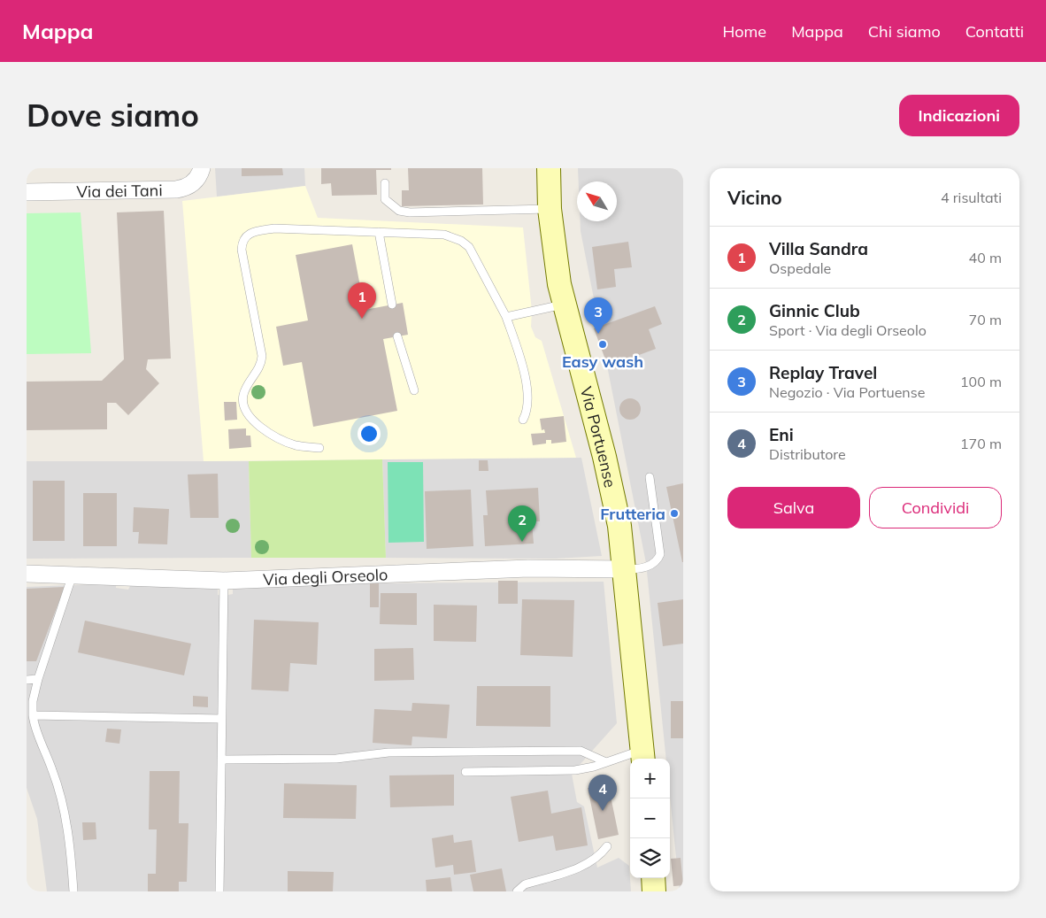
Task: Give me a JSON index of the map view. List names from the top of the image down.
{
  "streets": {
    "main road": ["Via Portuense"],
    "street": ["Via dei Tani", "Via degli Orseolo"]
  },
  "crossings": [
    ["Via Portuense", "Via degli Orseolo"]
  ],
  "places": ["Easy wash", "Frutteria"],
  "north": "top left",
  "page": {
    "header": "Mappa",
    "nav": [
      "Home",
      "Mappa",
      "Chi siamo",
      "Contatti"
    ],
    "buttons": [
      "Indicazioni",
      ["Salva", "Condividi"]
    ],
    "title": "Dove siamo",
    "heading": ["Vicino", "4 risultati"],
    "list": [
      {
        "mark": "1",
        "name": "Villa Sandra",
        "note": "Ospedale",
        "value": "40 m"
      },
      {
        "mark": "2",
        "name": "Ginnic Club",
        "note": "Sport · Via degli Orseolo",
        "value": "70 m"
      },
      {
        "mark": "3",
        "name": "Replay Travel",
        "note": "Negozio · Via Portuense",
        "value": "100 m"
      },
      {
        "mark": "4",
        "name": "Eni",
        "note": "Distributore",
        "value": "170 m"
      }
    ],
    "pins": [
      "1",
      "3",
      "2",
      "4"
    ],
    "map_buttons": ["+", "−"]
  }
}
